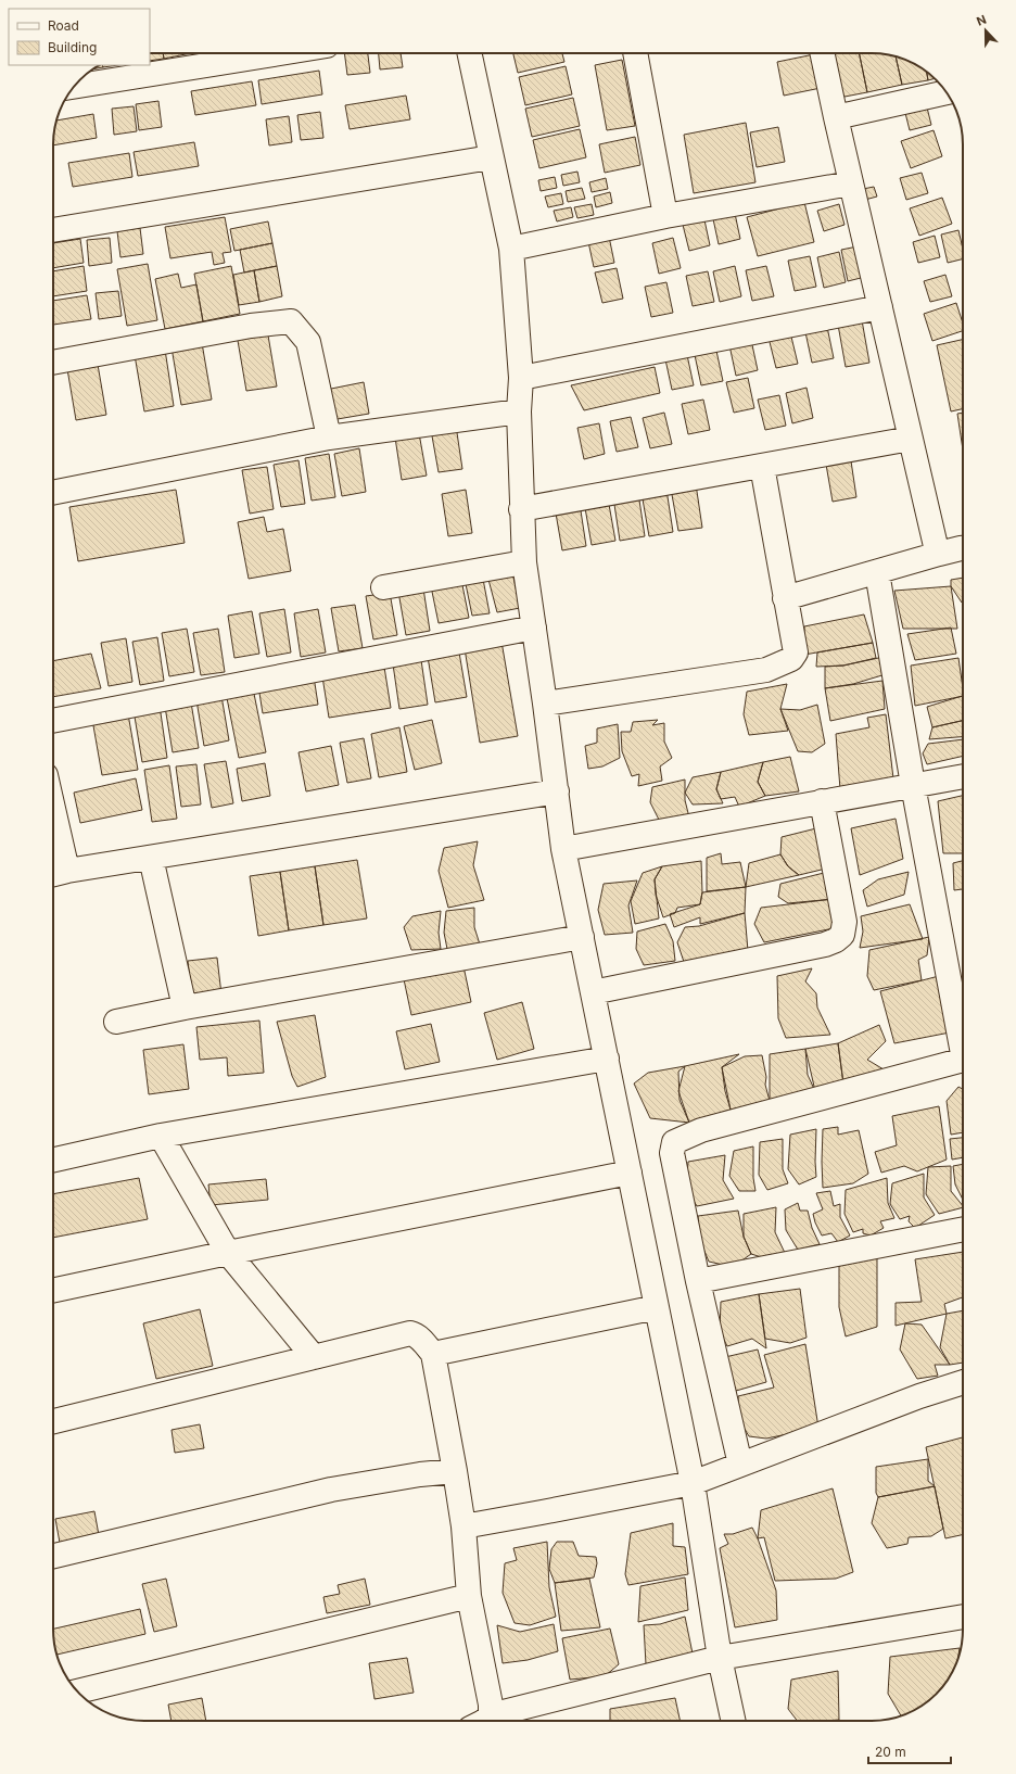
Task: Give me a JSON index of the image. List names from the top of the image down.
{
  "legend": ["Road", "Building"],
  "scale_bar": "20 m",
  "north": "top"
}
